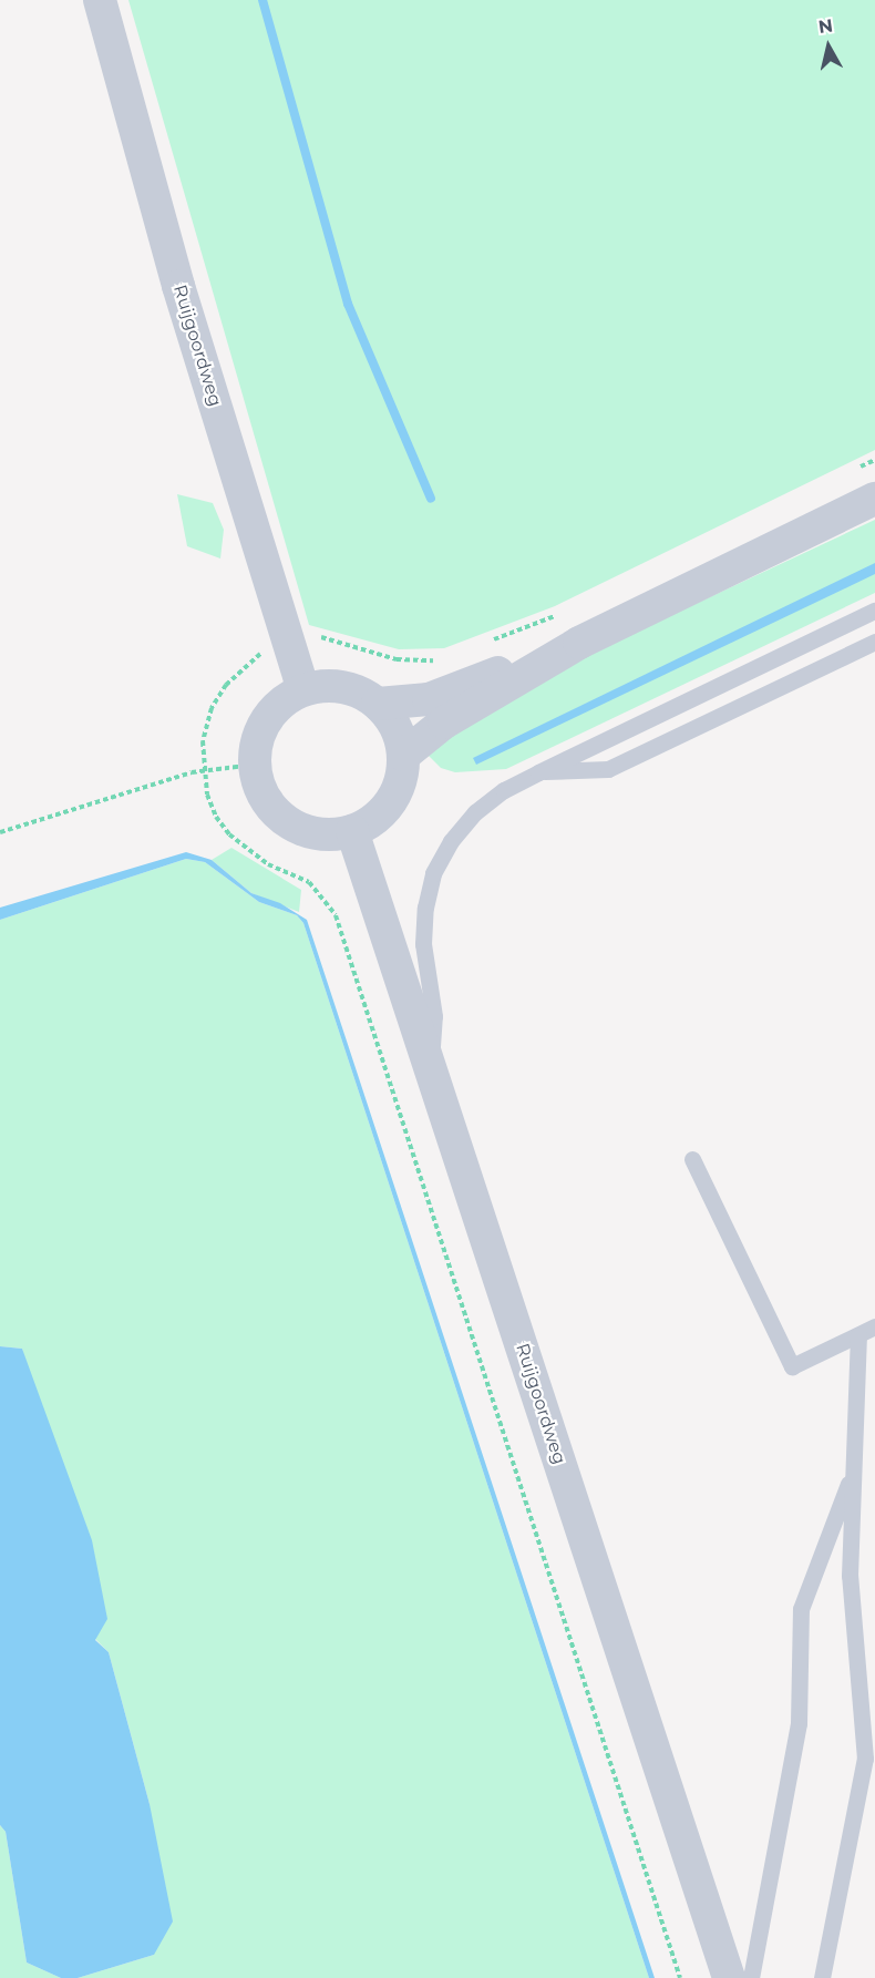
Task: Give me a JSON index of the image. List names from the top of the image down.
{
  "streets": {
    "street": ["Ruijgoordweg"]
  },
  "north": "top"
}
